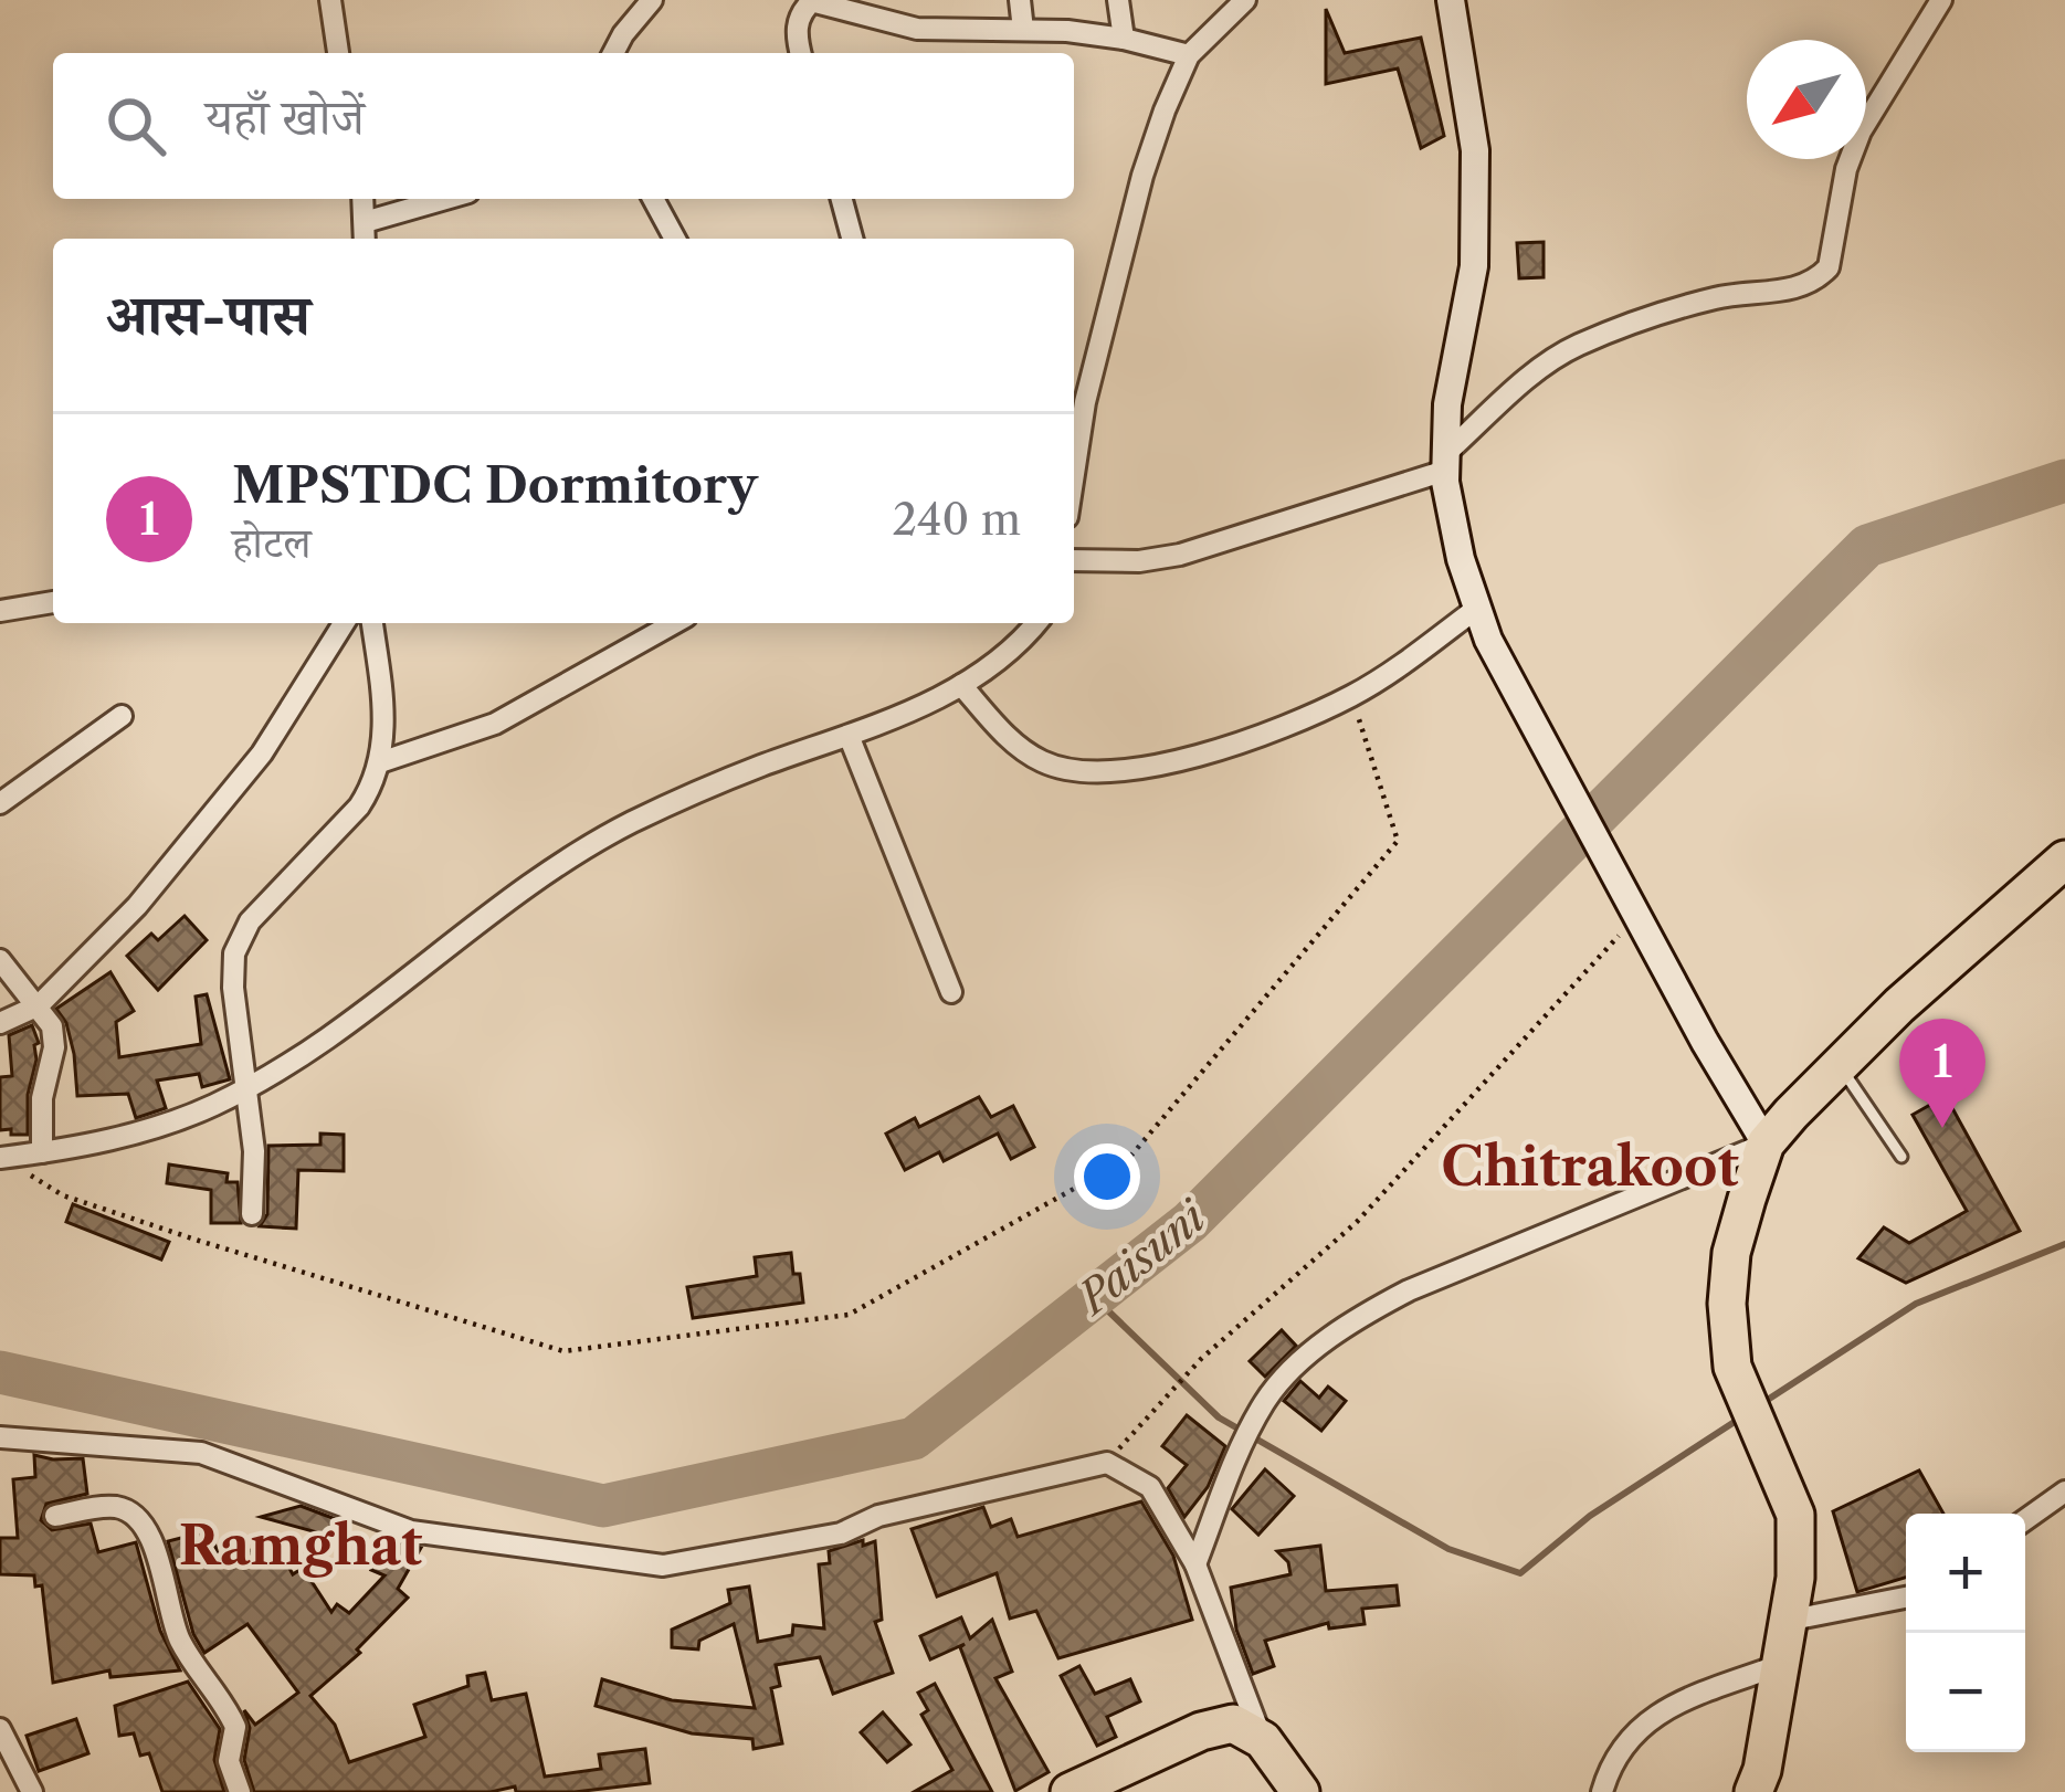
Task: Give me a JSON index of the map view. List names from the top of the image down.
{
  "districts": ["Chitrakoot", "Ramghat"],
  "water": ["Paisuni"],
  "north": "bottom left",
  "page": {
    "search": "यहाँ खोजें",
    "heading": "आस-पास",
    "list": [
      {
        "mark": "1",
        "name": "MPSTDC Dormitory",
        "note": "होटल",
        "value": "240 m"
      }
    ],
    "pins": "1",
    "map_buttons": ["+", "−"]
  }
}
